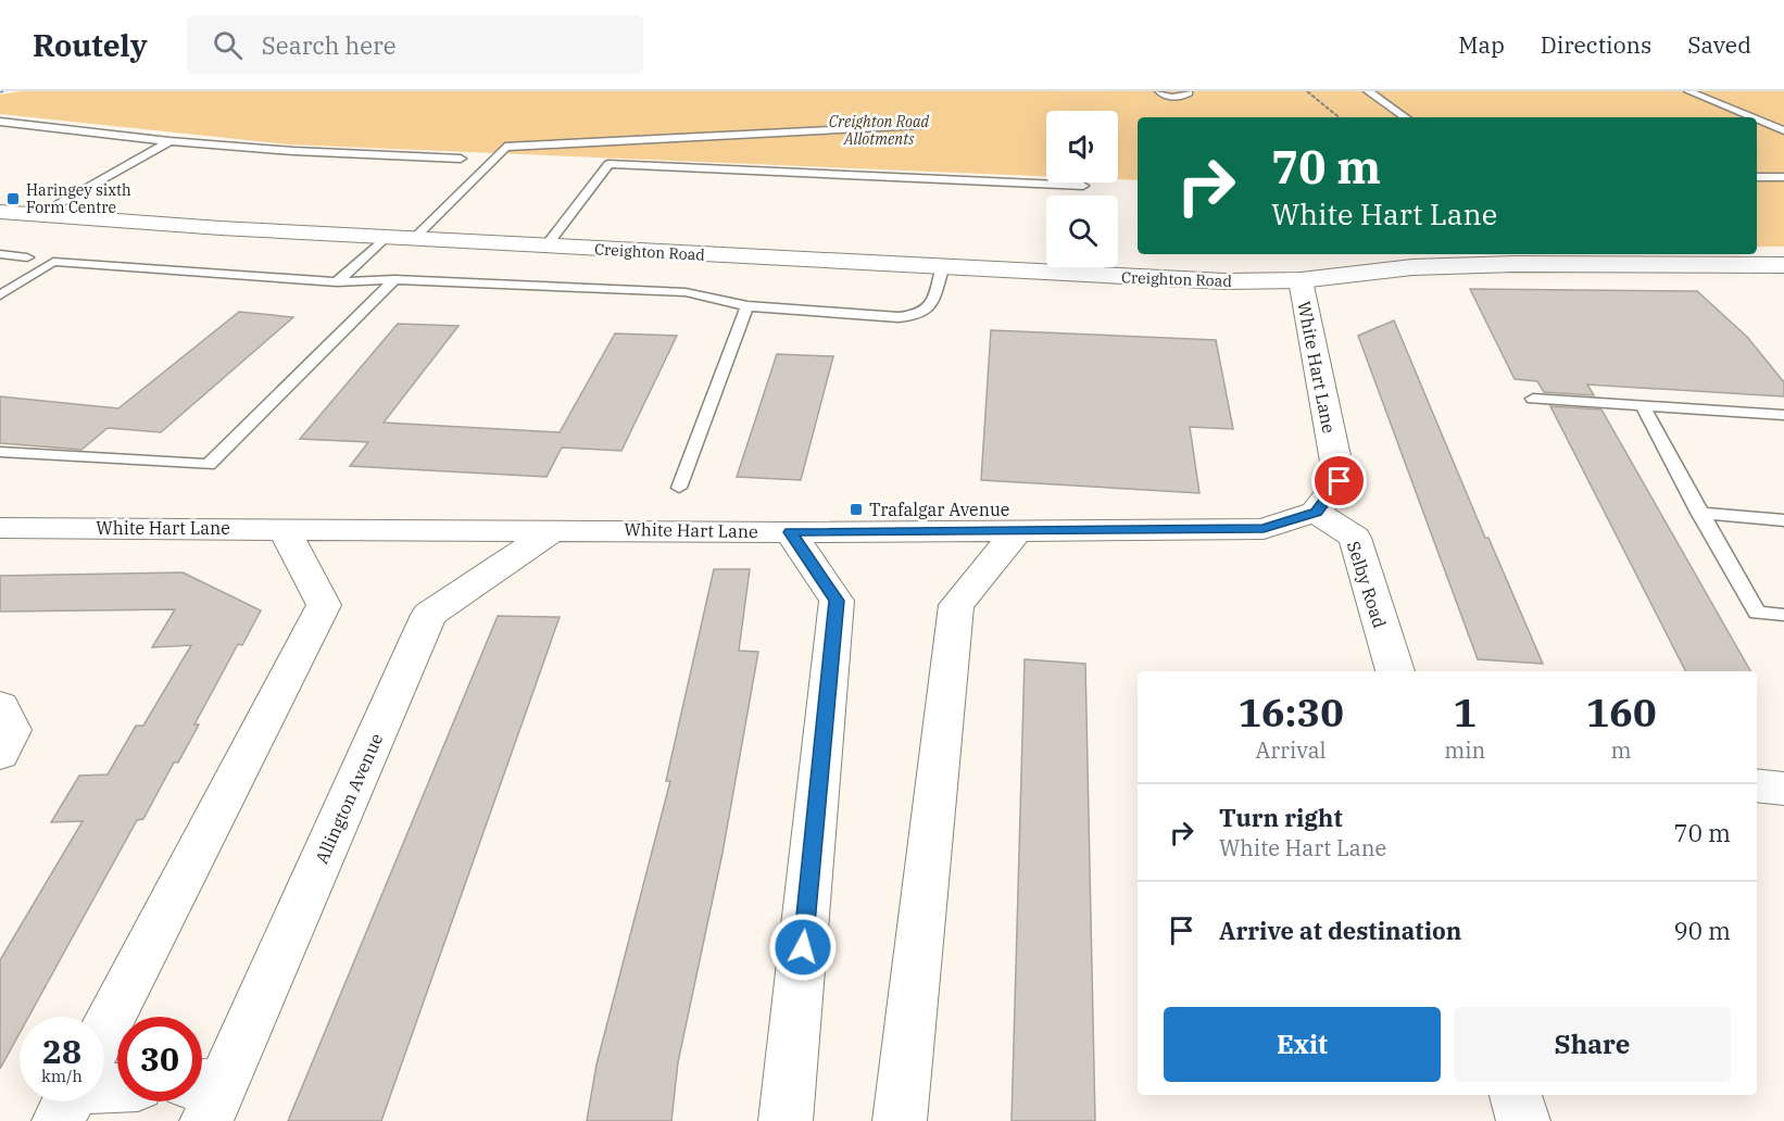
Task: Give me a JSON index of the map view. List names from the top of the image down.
{
  "streets": {
    "street": [
      "Creighton Road",
      "White Hart Lane",
      "Selby Road",
      "Allington Avenue"
    ]
  },
  "crossings": [
    ["Creighton Road", "White Hart Lane"],
    ["White Hart Lane", "Selby Road"],
    ["White Hart Lane", "Allington Avenue"]
  ],
  "parks": ["Creighton Road Allotments"],
  "places": {
    "transit": ["Haringey sixth Form Centre", "Trafalgar Avenue"]
  },
  "page": {
    "header": "Routely",
    "search": "Search here",
    "nav": ["Map", "Directions", "Saved"],
    "turn": ["70 m", "White Hart Lane"],
    "eta": [
      "16:30",
      "Arrival",
      "1",
      "min",
      "160",
      "m"
    ],
    "list": [
      {
        "name": "Turn right",
        "note": "White Hart Lane",
        "value": "70 m"
      },
      {
        "name": "Arrive at destination",
        "value": "90 m"
      }
    ],
    "buttons": ["Exit", "Share"],
    "speed": "28 km/h",
    "limit": "30"
  }
}
